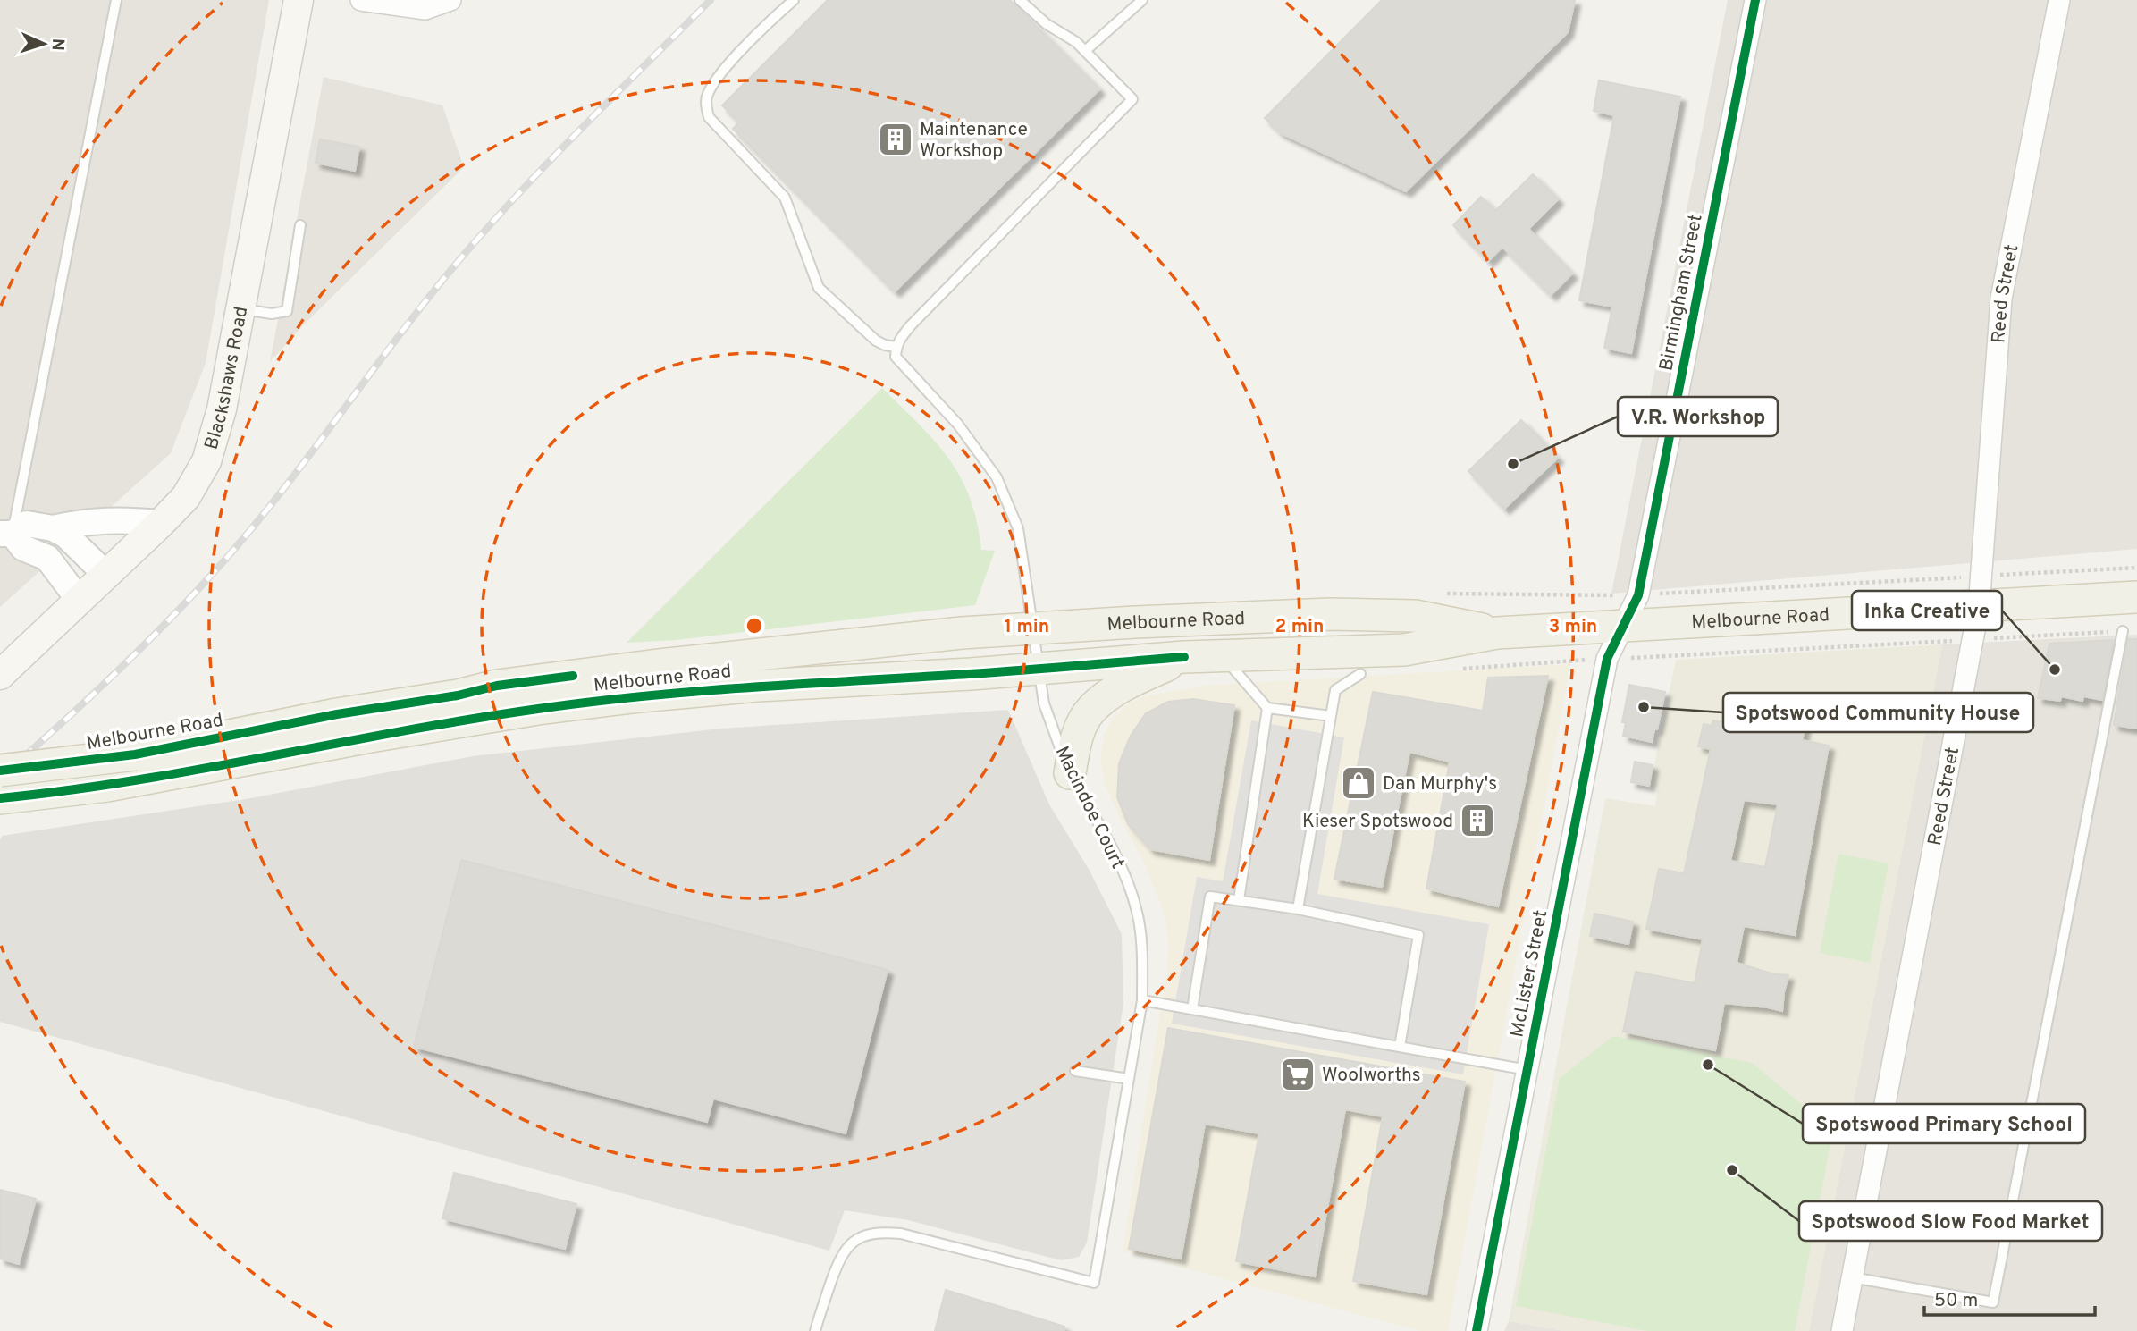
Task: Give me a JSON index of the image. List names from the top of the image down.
{
  "streets": {
    "main road": ["Blackshaws Road", "Melbourne Road"],
    "street": ["Birmingham Street", "Reed Street", "McLister Street"],
    "lane": ["Macindoe Court"]
  },
  "crossings": [
    ["Birmingham Street", "Melbourne Road"],
    ["Birmingham Street", "McLister Street"],
    ["Reed Street", "Melbourne Road"],
    ["Melbourne Road", "Macindoe Court"],
    ["Melbourne Road", "McLister Street"]
  ],
  "places": {
    "building": ["Maintenance Workshop", "Kieser Spotswood"],
    "other": [
      "V.R. Workshop",
      "Inka Creative",
      "Spotswood Community House",
      "Spotswood Primary School",
      "Spotswood Slow Food Market"
    ],
    "shop": ["Dan Murphy's"],
    "supermarket": ["Woolworths"]
  },
  "scale_bar": "50 m",
  "north": "right",
  "rings": ["1 min", "2 min", "3 min"]
}
